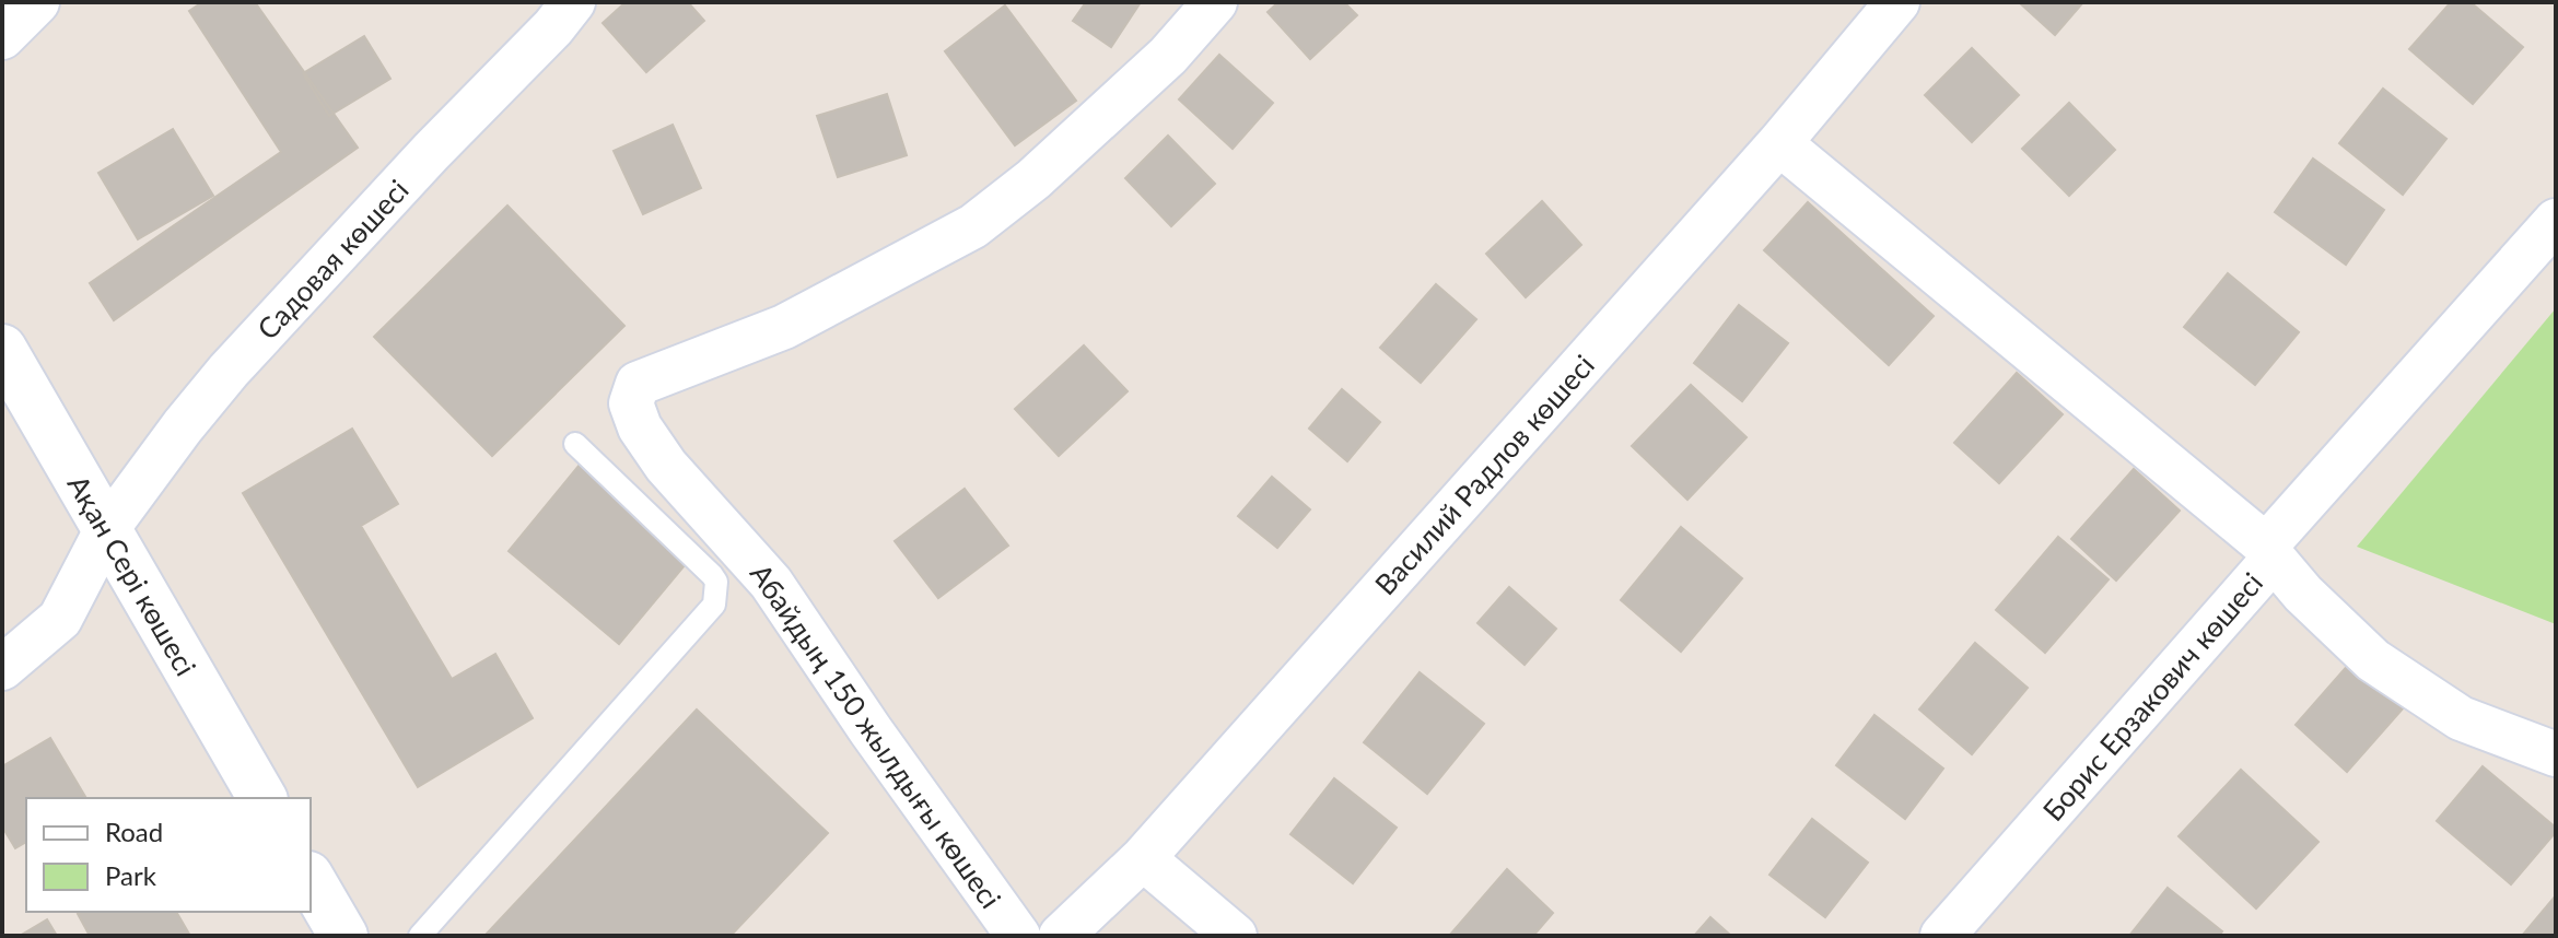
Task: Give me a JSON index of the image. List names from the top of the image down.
{
  "streets": {
    "street": [
      "Садовая көшесі",
      "Василий Радлов көшесі",
      "Ақан Сері көшесі",
      "Борис Ерзакович көшесі",
      "Абайдың 150 жылдығы көшесі"
    ]
  },
  "crossings": [
    ["Садовая көшесі", "Ақан Сері көшесі"]
  ],
  "legend": ["Road", "Park"]
}
